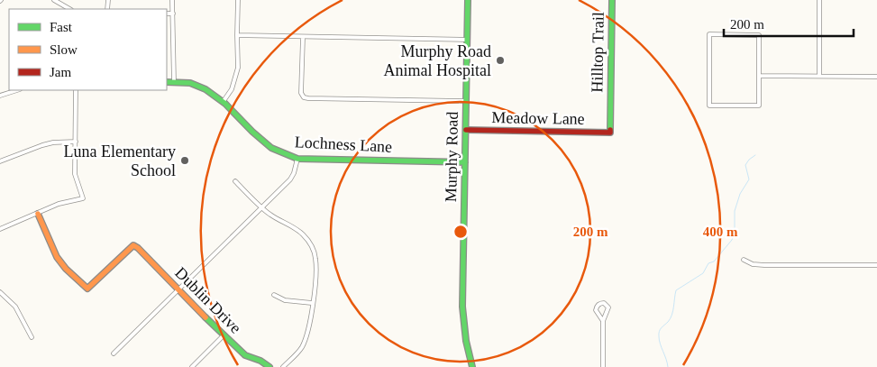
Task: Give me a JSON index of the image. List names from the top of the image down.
{
  "streets": {
    "street": [
      "Hilltop Trail",
      "Meadow Lane",
      "Lochness Lane",
      "Murphy Road",
      "Dublin Drive"
    ]
  },
  "crossings": [
    ["Hilltop Trail", "Meadow Lane"],
    ["Meadow Lane", "Murphy Road"],
    ["Lochness Lane", "Murphy Road"]
  ],
  "places": ["Murphy Road Animal Hospital", "Luna Elementary School"],
  "legend": ["Fast", "Slow", "Jam"],
  "scale_bar": "200 m",
  "rings": ["200 m", "400 m"]
}
